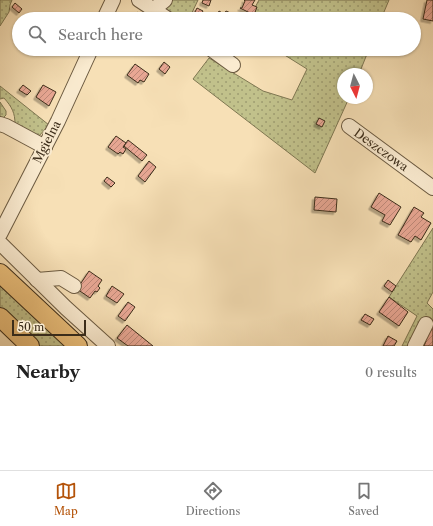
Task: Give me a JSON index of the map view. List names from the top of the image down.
{
  "streets": {
    "street": ["Mgielna", "Deszczowa"]
  },
  "scale_bar": "50 m",
  "north": "bottom",
  "page": {
    "search": "Search here",
    "scale": "50 m",
    "heading": ["Nearby", "0 results"],
    "nav": ["Map", "Directions", "Saved"]
  }
}
